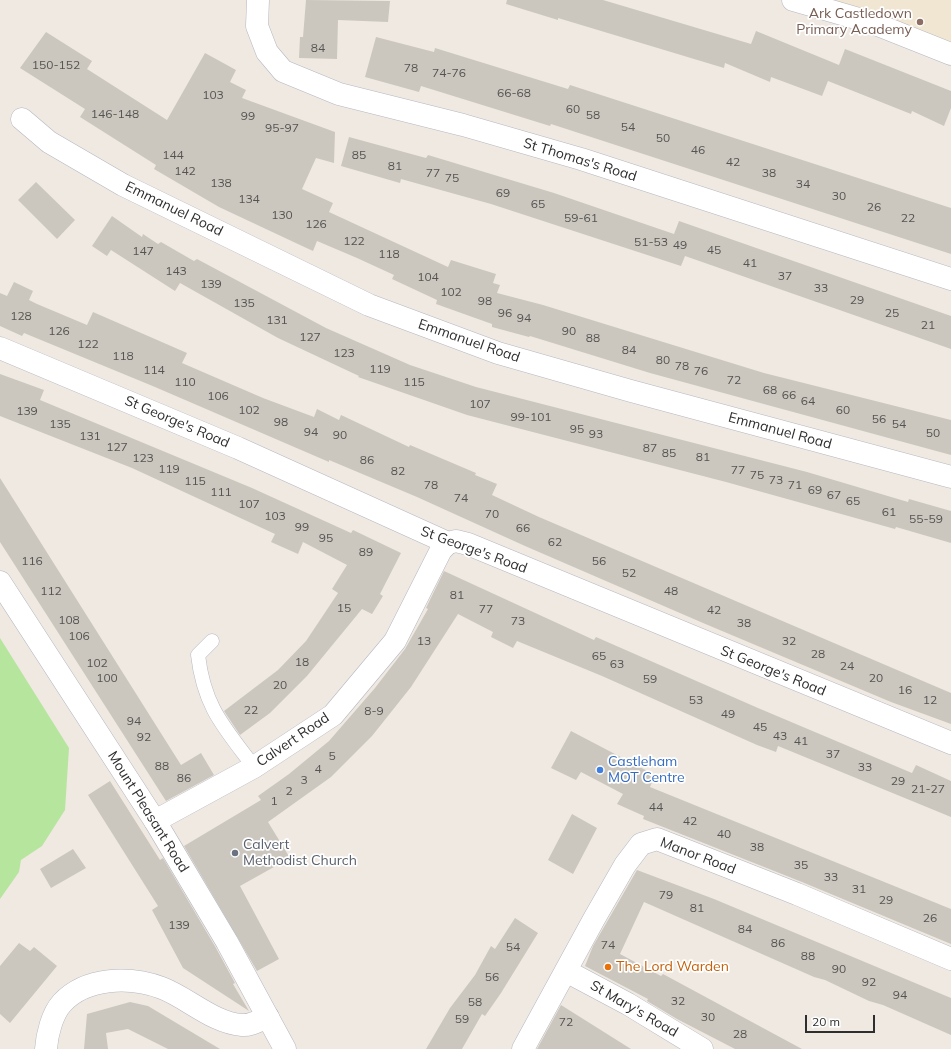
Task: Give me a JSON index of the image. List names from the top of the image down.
{
  "streets": {
    "street": [
      "St Thomas's Road",
      "Emmanuel Road",
      "St George's Road",
      "Calvert Road",
      "Mount Pleasant Road",
      "Manor Road",
      "St Mary's Road"
    ]
  },
  "crossings": [
    ["St George's Road", "Calvert Road"],
    ["Calvert Road", "Mount Pleasant Road"],
    ["Manor Road", "St Mary's Road"]
  ],
  "places": [
    "Ark Castledown Primary Academy",
    "Castleham MOT Centre",
    "Calvert Methodist Church",
    "The Lord Warden"
  ],
  "house_numbers": [
    "84",
    "150-152",
    "78",
    "74-76",
    "66-68",
    "103",
    "60",
    "146-148",
    "58",
    "99",
    "54",
    "95-97",
    "50",
    "46",
    "144",
    "85",
    "42",
    "81",
    "142",
    "77",
    "38",
    "75",
    "138",
    "34",
    "69",
    "30",
    "134",
    "65",
    "26",
    "130",
    "59-61",
    "22",
    "126",
    "122",
    "51-53",
    "49",
    "45",
    "147",
    "118",
    "41",
    "143",
    "37",
    "104",
    "139",
    "33",
    "102",
    "29",
    "98",
    "135",
    "96",
    "25",
    "128",
    "94",
    "131",
    "21",
    "126",
    "90",
    "127",
    "88",
    "122",
    "84",
    "123",
    "118",
    "80",
    "78",
    "119",
    "114",
    "76",
    "72",
    "110",
    "115",
    "68",
    "66",
    "106",
    "64",
    "107",
    "102",
    "60",
    "139",
    "99-101",
    "56",
    "98",
    "135",
    "54",
    "95",
    "94",
    "50",
    "93",
    "90",
    "131",
    "127",
    "87",
    "85",
    "81",
    "123",
    "86",
    "119",
    "77",
    "82",
    "75",
    "73",
    "115",
    "78",
    "71",
    "69",
    "111",
    "67",
    "74",
    "65",
    "107",
    "61",
    "70",
    "103",
    "55-59",
    "99",
    "66",
    "95",
    "62",
    "89",
    "116",
    "56",
    "52",
    "112",
    "48",
    "81",
    "15",
    "77",
    "42",
    "108",
    "73",
    "38",
    "106",
    "13",
    "32",
    "28",
    "65",
    "18",
    "102",
    "63",
    "24",
    "100",
    "20",
    "59",
    "20",
    "16",
    "53",
    "12",
    "22",
    "8-9",
    "49",
    "94",
    "45",
    "43",
    "92",
    "41",
    "37",
    "5",
    "88",
    "33",
    "4",
    "86",
    "3",
    "29",
    "21-27",
    "2",
    "1",
    "44",
    "42",
    "40",
    "38",
    "35",
    "33",
    "31",
    "79",
    "29",
    "81",
    "26",
    "139",
    "84",
    "86",
    "74",
    "54",
    "88",
    "90",
    "56",
    "92",
    "94",
    "32",
    "58",
    "30",
    "59",
    "72",
    "28"
  ],
  "scale_bar": "20 m"
}
